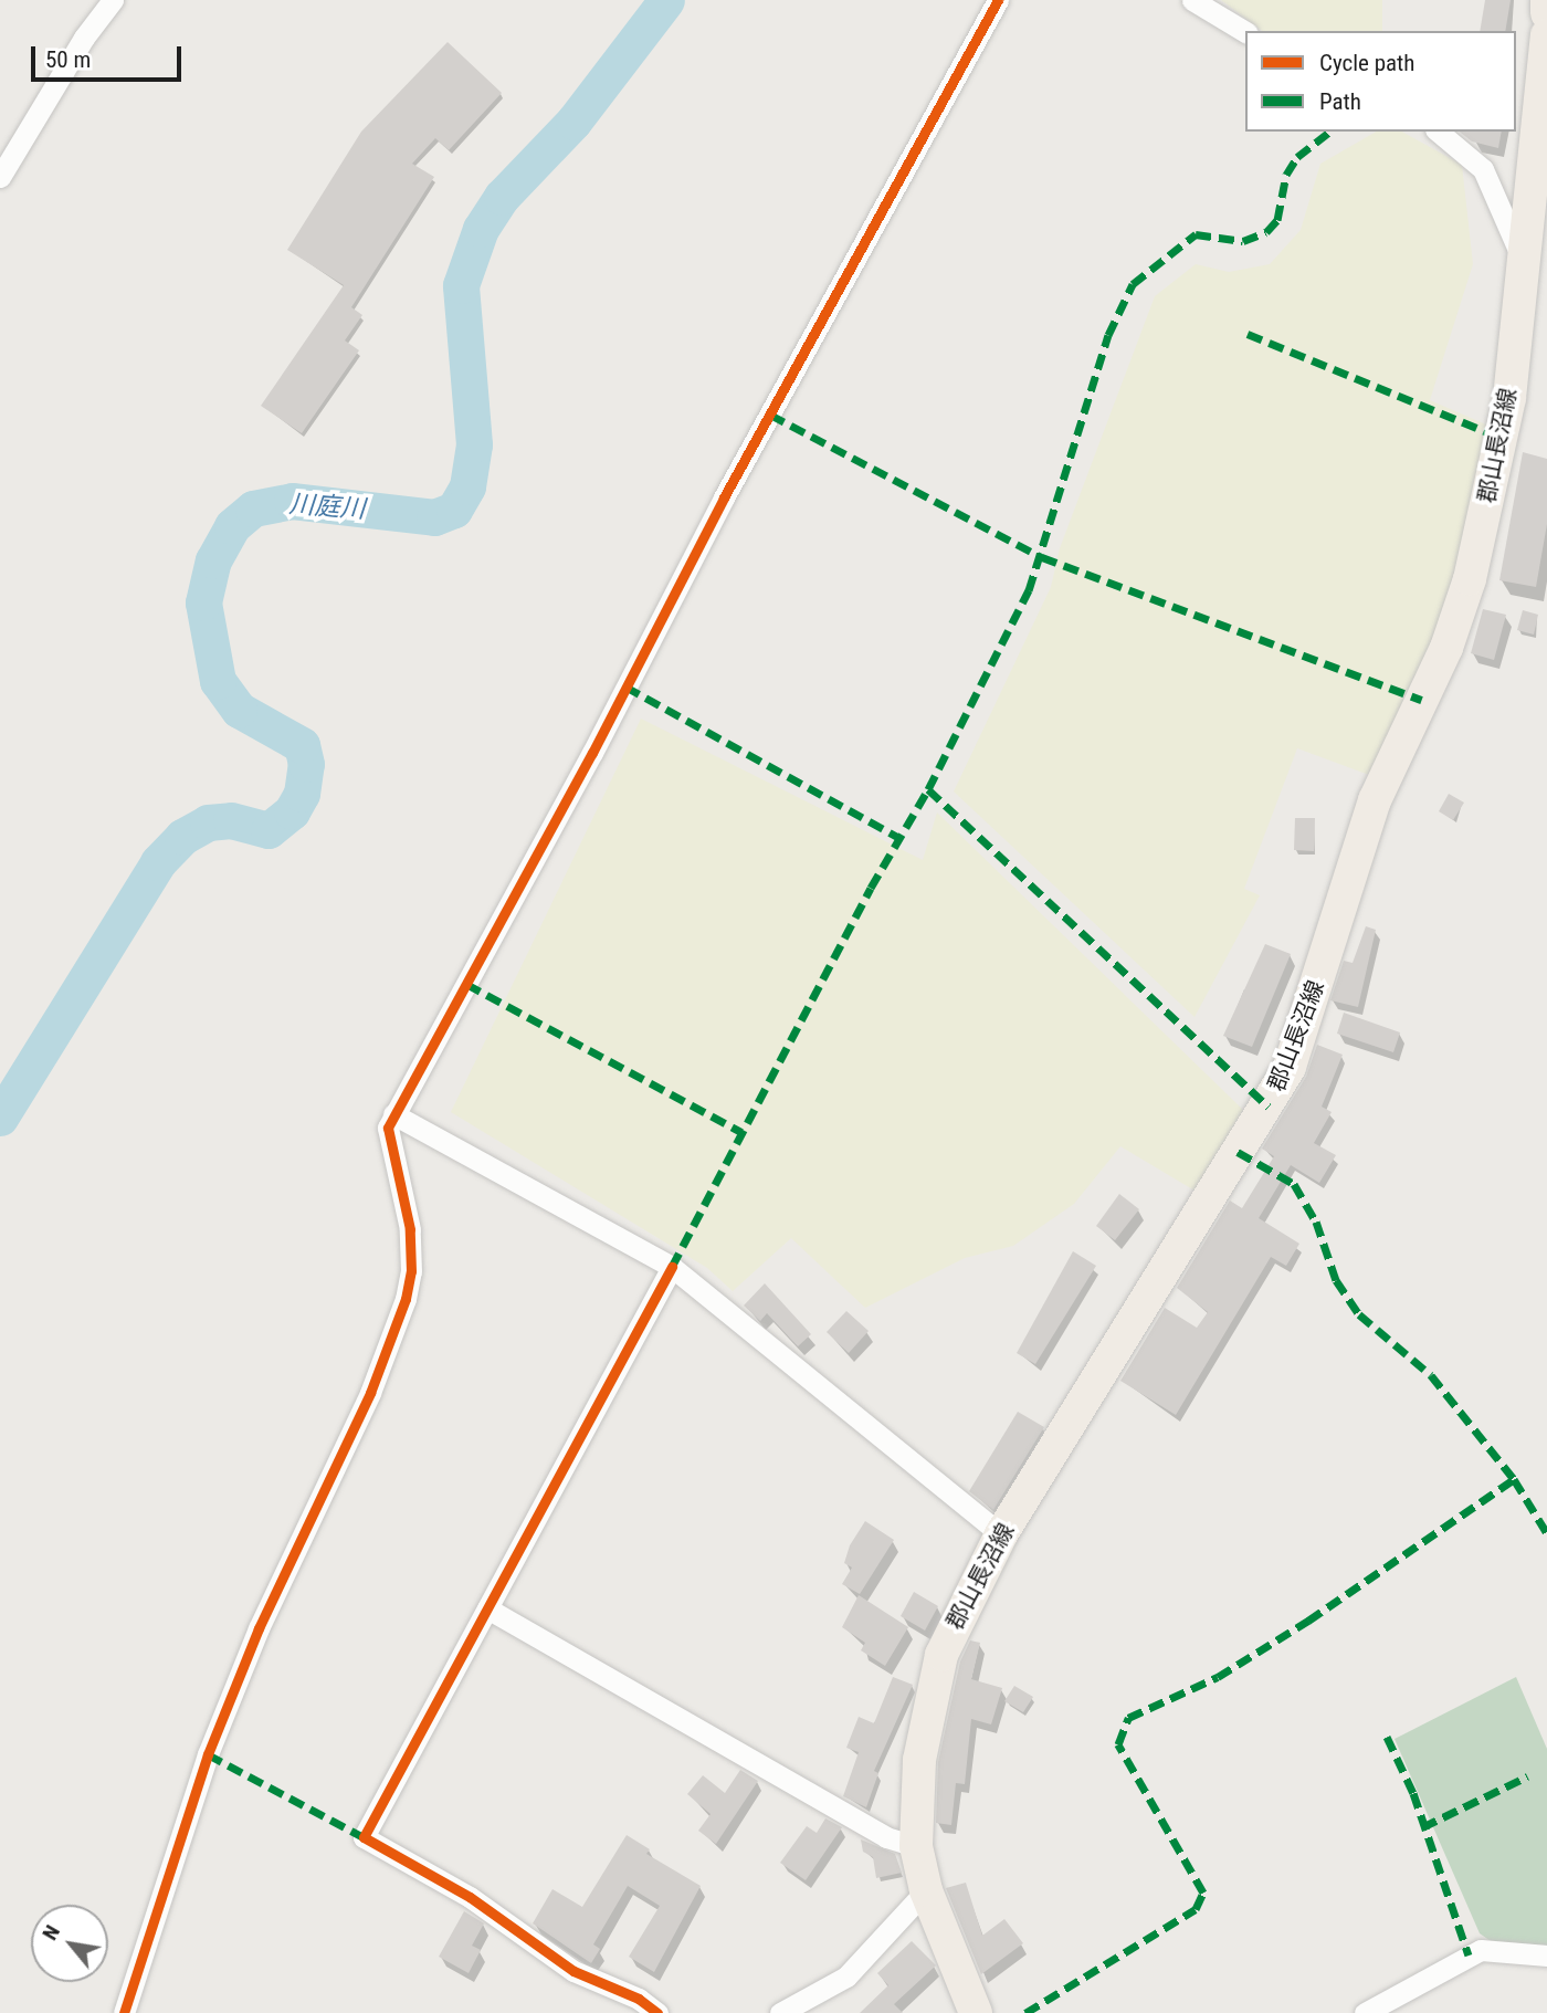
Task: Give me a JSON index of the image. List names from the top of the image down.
{
  "streets": {
    "main road": ["郡山長沼線"]
  },
  "water": ["川庭川"],
  "legend": ["Cycle path", "Path"],
  "scale_bar": "50 m",
  "north": "top left"
}
